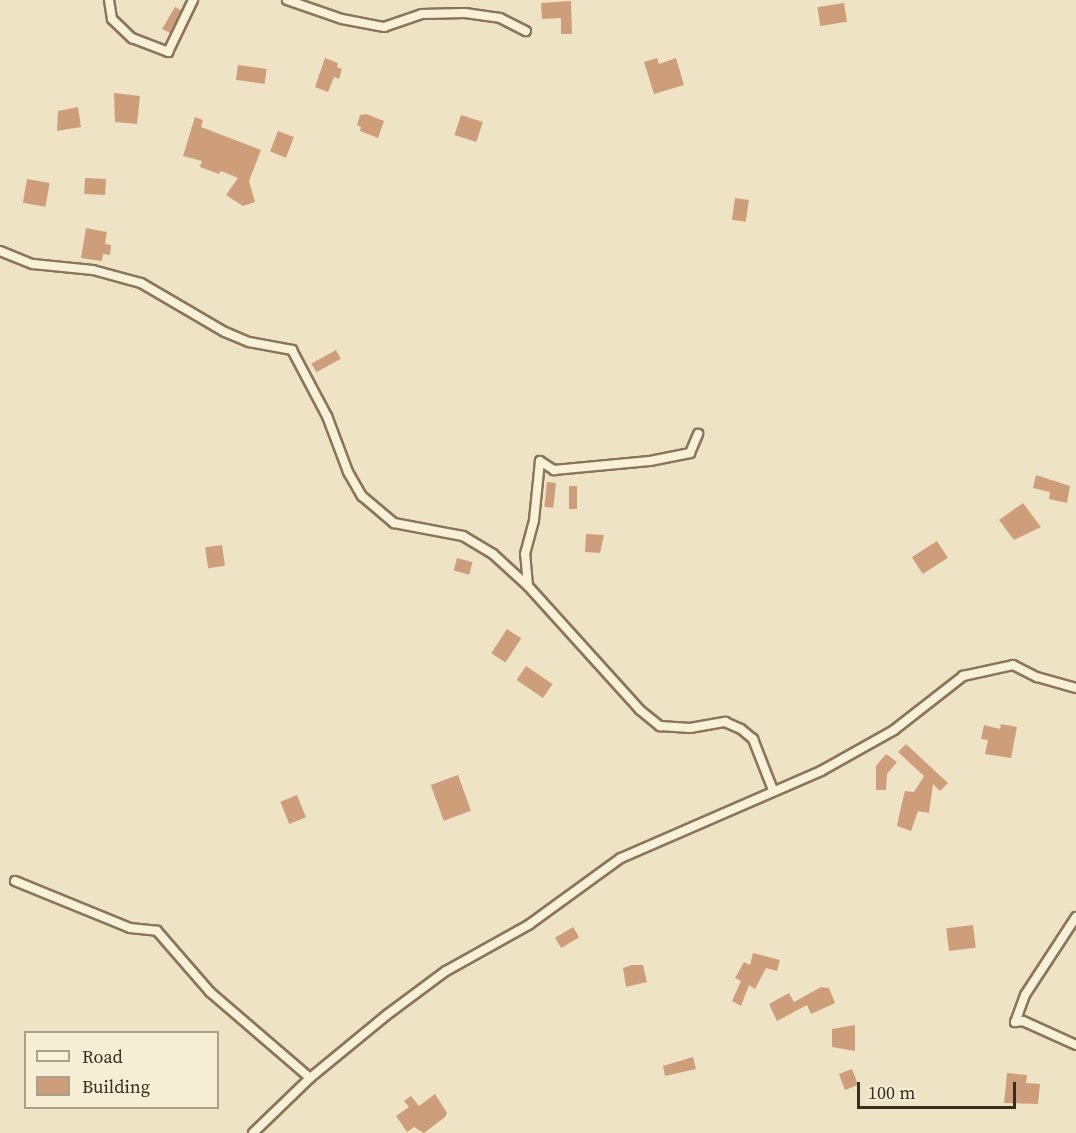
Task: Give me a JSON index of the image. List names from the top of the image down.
{
  "legend": ["Road", "Building"],
  "scale_bar": "100 m"
}
